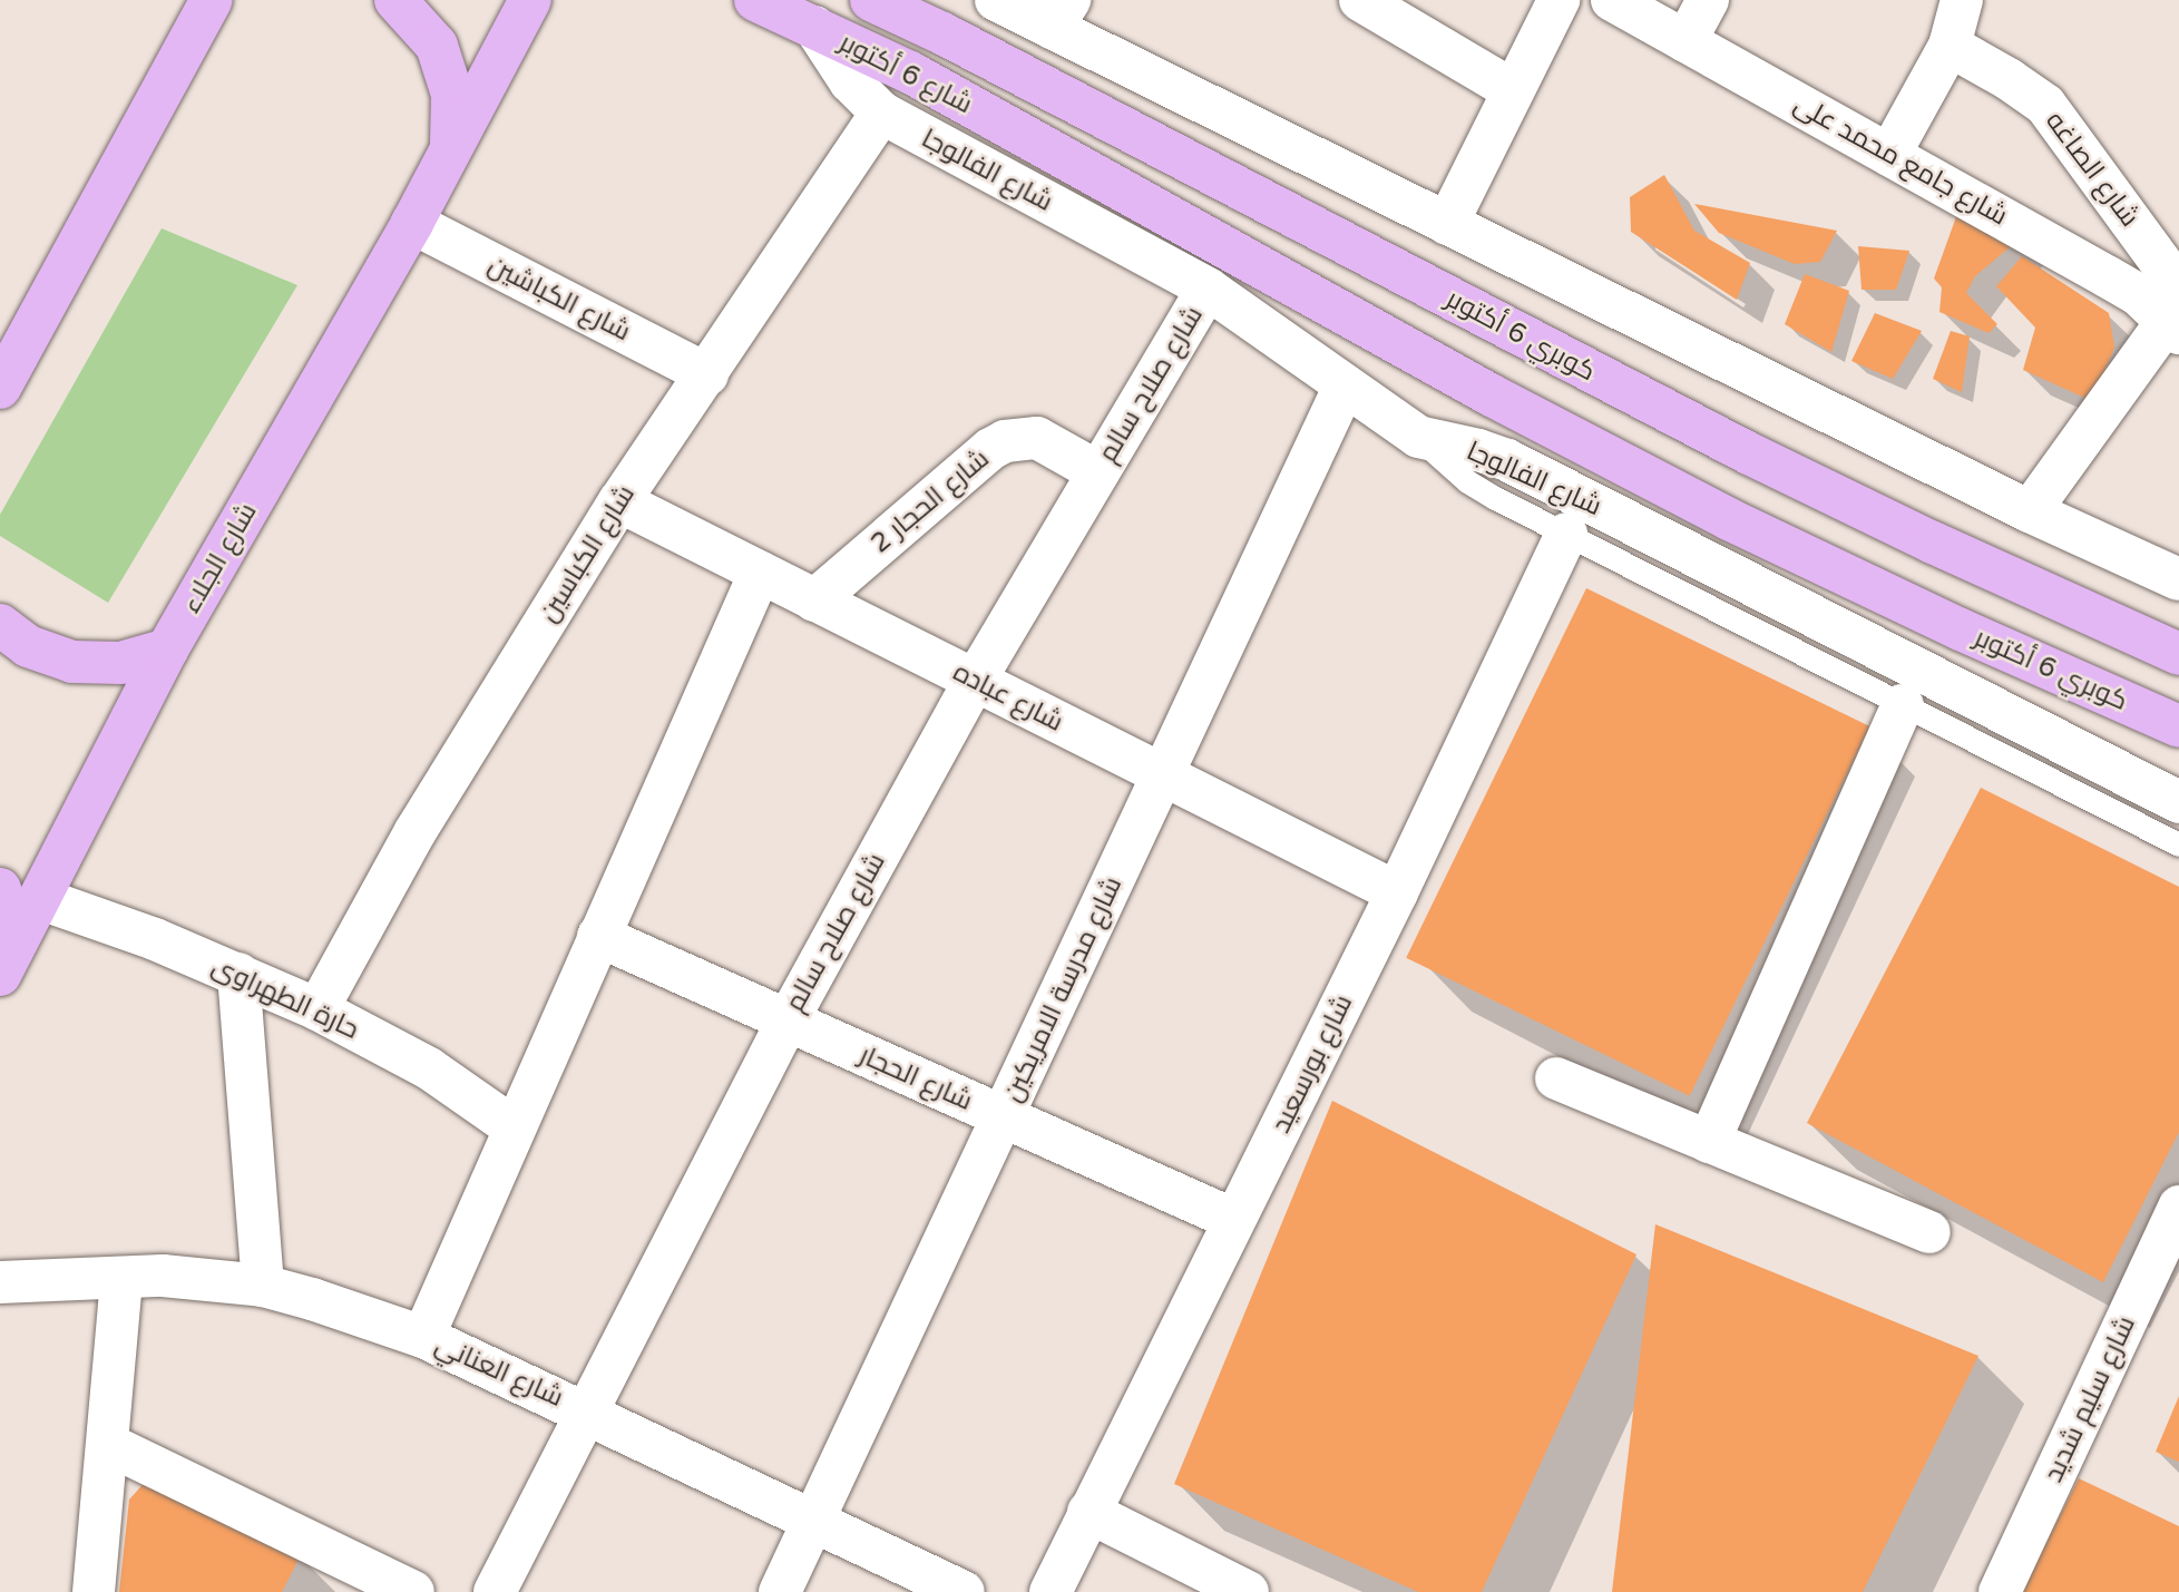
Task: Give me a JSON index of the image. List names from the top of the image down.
{
  "streets": {
    "highway": ["شارع 6 أكتوبر", "كوبري 6 أكتوبر", "شارع الجلاء"],
    "street": [
      "شارع جامع محمد على",
      "شارع الصاغه",
      "شارع الفالوجا",
      "شارع الكباشين",
      "شارع صلاح سالم",
      "شارع الحجار 2",
      "شارع الكباسين",
      "شارع عباده",
      "شارع مدرسة الامريكين",
      "حارة الطهراوى",
      "شارع بورسعيد",
      "شارع الحجار",
      "شارع العناني",
      "شارع سليم شديد"
    ]
  },
  "crossings": [
    ["شارع 6 أكتوبر", "شارع الفالوجا"],
    ["شارع 6 أكتوبر", "كوبري 6 أكتوبر"],
    ["شارع جامع محمد على", "شارع الصاغه"],
    ["شارع الفالوجا", "شارع صلاح سالم"],
    ["شارع الفالوجا", "شارع الكباسين"],
    ["شارع الفالوجا", "شارع مدرسة الامريكين"],
    ["شارع الكباشين", "شارع الكباسين"],
    ["شارع الكباشين", "شارع الجلاء"],
    ["شارع صلاح سالم", "شارع الحجار 2"],
    ["شارع صلاح سالم", "شارع عباده"],
    ["شارع صلاح سالم", "شارع الحجار"],
    ["شارع صلاح سالم", "شارع العناني"],
    ["شارع الحجار 2", "شارع عباده"],
    ["شارع الكباسين", "شارع عباده"],
    ["شارع الكباسين", "حارة الطهراوى"],
    ["شارع الجلاء", "حارة الطهراوى"],
    ["شارع عباده", "شارع مدرسة الامريكين"],
    ["شارع عباده", "شارع بورسعيد"],
    ["شارع مدرسة الامريكين", "شارع الحجار"],
    ["شارع مدرسة الامريكين", "شارع العناني"],
    ["شارع بورسعيد", "شارع الحجار"]
  ]
}
